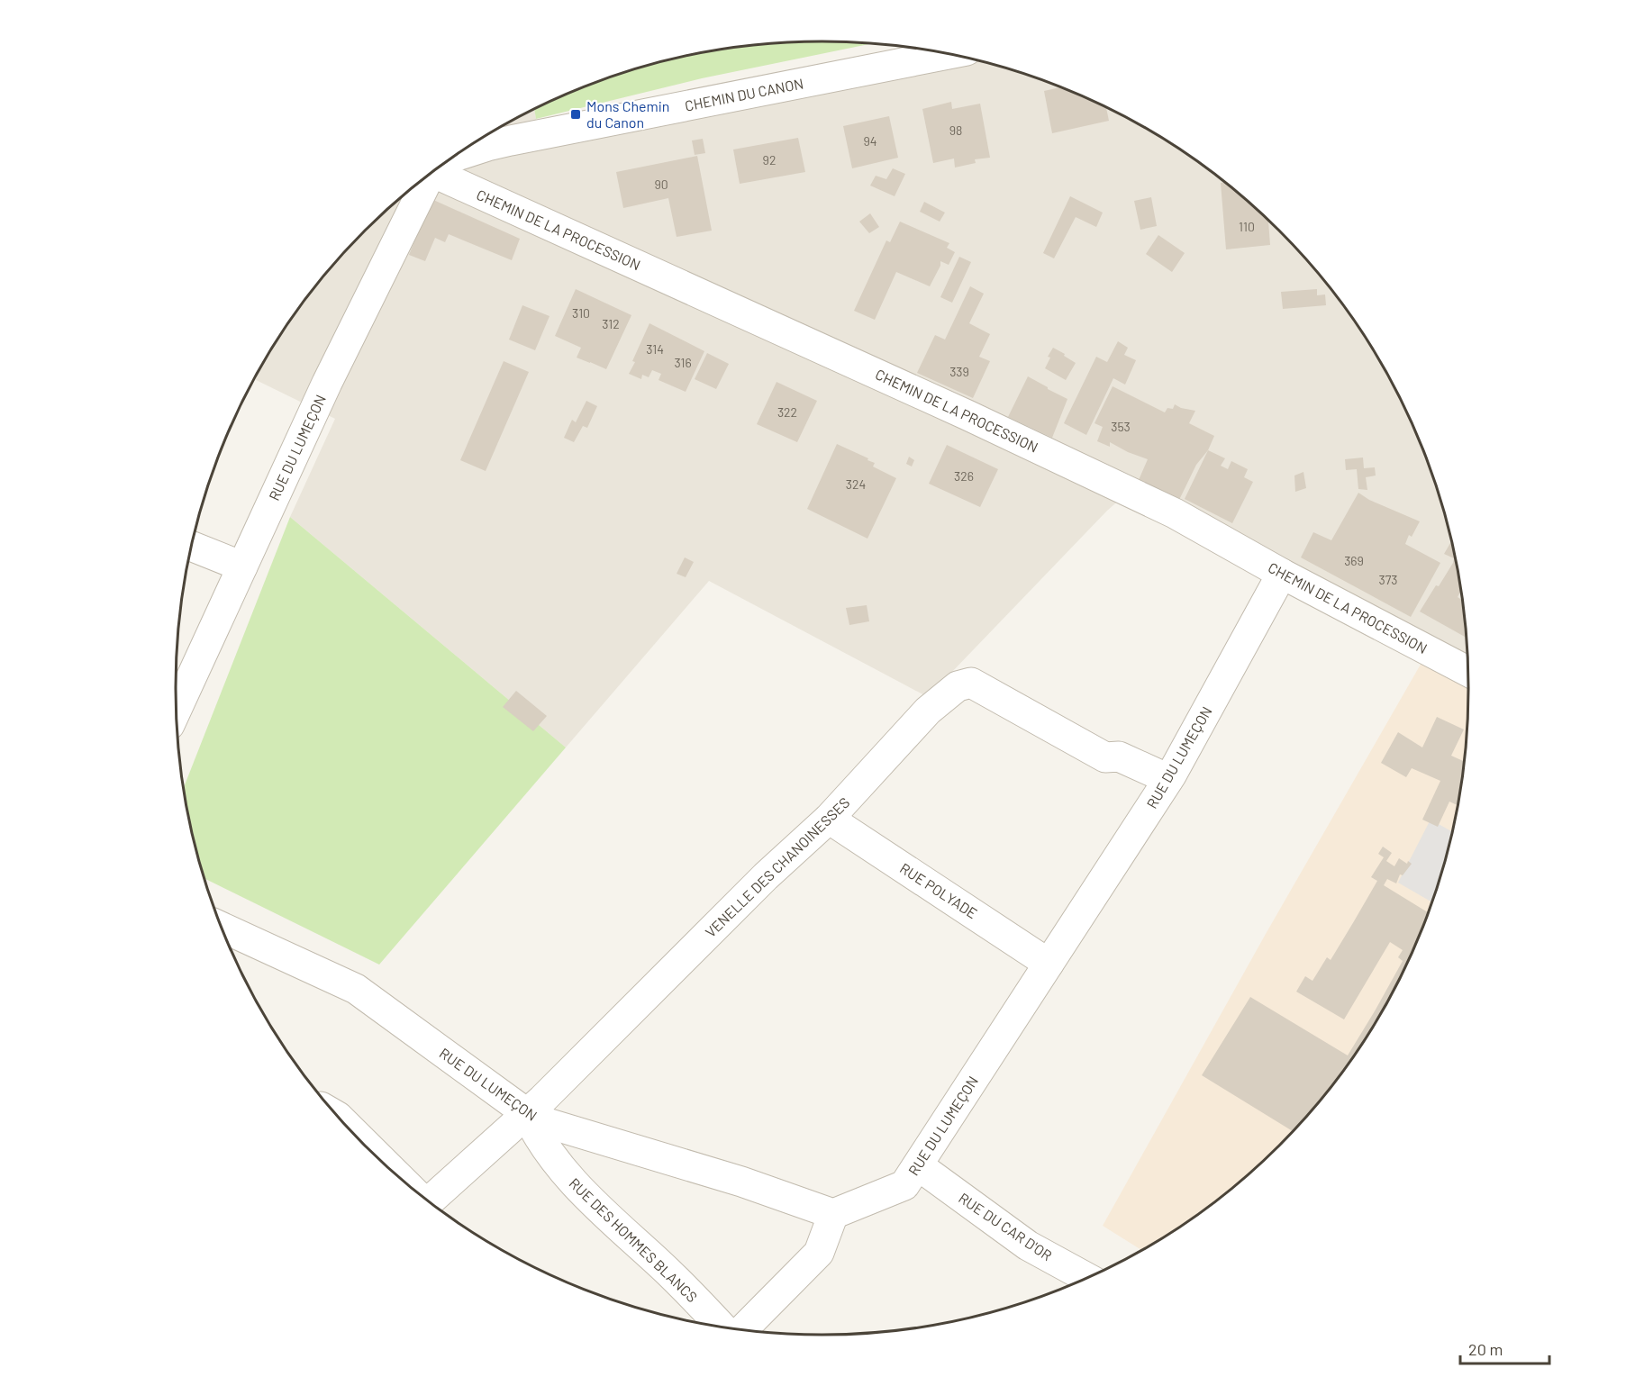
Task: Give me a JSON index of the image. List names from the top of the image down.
{
  "streets": {
    "street": [
      "CHEMIN DU CANON",
      "CHEMIN DE LA PROCESSION",
      "RUE DU LUMEÇON",
      "VENELLE DES CHANOINESSES",
      "RUE POLYADE",
      "RUE DU CAR D'OR",
      "RUE DES HOMMES BLANCS"
    ]
  },
  "crossings": [
    ["CHEMIN DE LA PROCESSION", "RUE DU LUMEÇON"],
    ["RUE DU LUMEÇON", "VENELLE DES CHANOINESSES"],
    ["RUE DU LUMEÇON", "RUE POLYADE"],
    ["RUE DU LUMEÇON", "RUE DU CAR D'OR"],
    ["RUE DU LUMEÇON", "RUE DES HOMMES BLANCS"],
    ["VENELLE DES CHANOINESSES", "RUE POLYADE"],
    ["VENELLE DES CHANOINESSES", "RUE DES HOMMES BLANCS"]
  ],
  "places": {
    "transit": ["Mons Chemin du Canon"]
  },
  "house_numbers": [
    "98",
    "94",
    "92",
    "90",
    "110",
    "310",
    "312",
    "314",
    "316",
    "339",
    "322",
    "353",
    "326",
    "324",
    "369",
    "373"
  ],
  "scale_bar": "20 m"
}
